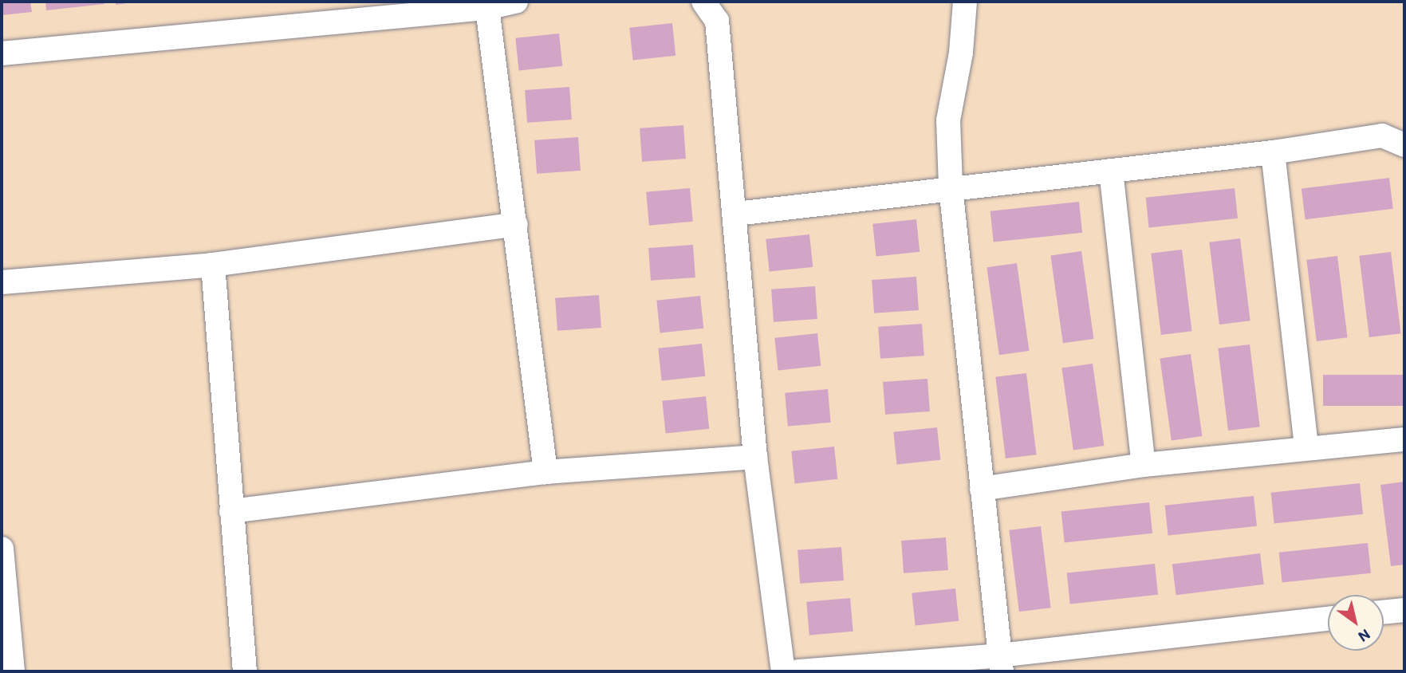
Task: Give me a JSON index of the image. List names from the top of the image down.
{
  "north": "bottom right"
}
